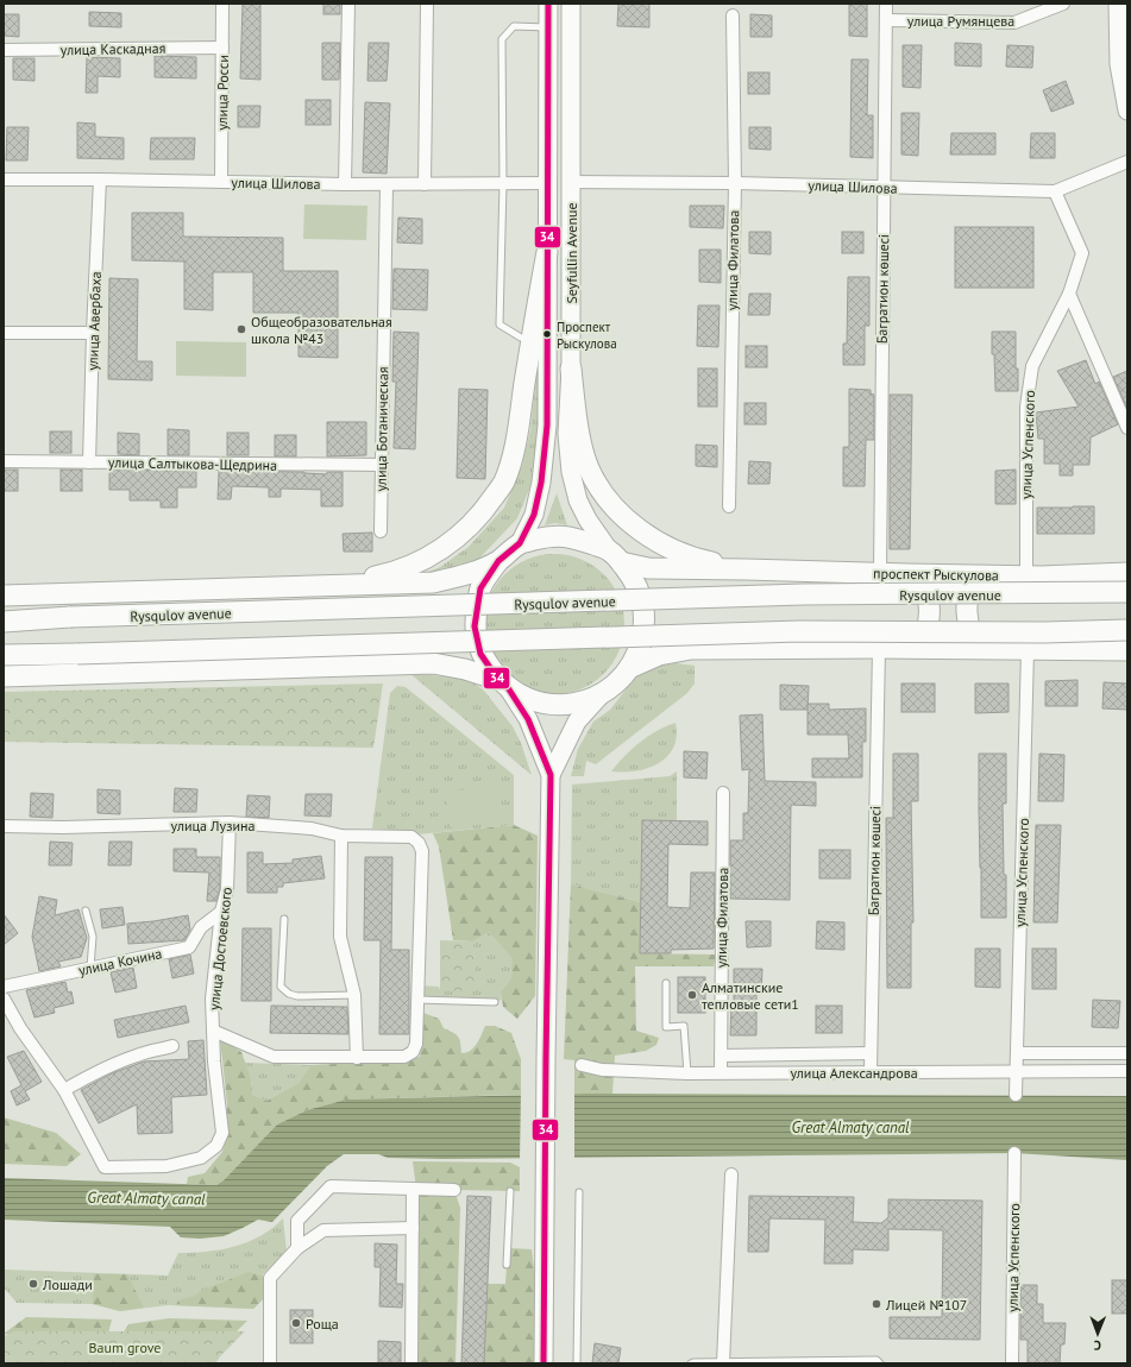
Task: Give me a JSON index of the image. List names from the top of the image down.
{
  "streets": {
    "main road": ["Seyfullin Avenue", "проспект Рыскулова", "Rysqulov avenue"],
    "street": [
      "улица Румянцева",
      "улица Каскадная",
      "улица Росси",
      "улица Шилова",
      "улица Филатова",
      "Багратион көшесі",
      "улица Авербаха",
      "улица Ботаническая",
      "улица Успенского",
      "улица Салтыкова-Щедрина",
      "улица Лузина",
      "улица Достоевского",
      "улица Кочина",
      "улица Александрова"
    ]
  },
  "crossings": [
    ["улица Румянцева", "Багратион көшесі"],
    ["улица Каскадная", "улица Росси"],
    ["улица Росси", "улица Шилова"],
    ["улица Шилова", "Seyfullin Avenue"],
    ["улица Шилова", "улица Филатова"],
    ["улица Шилова", "Багратион көшесі"],
    ["улица Шилова", "улица Авербаха"],
    ["улица Шилова", "улица Ботаническая"],
    ["улица Шилова", "улица Успенского"],
    ["улица Филатова", "улица Александрова"],
    ["Багратион көшесі", "проспект Рыскулова"],
    ["Багратион көшесі", "улица Александрова"],
    ["улица Авербаха", "улица Салтыкова-Щедрина"],
    ["улица Ботаническая", "улица Салтыкова-Щедрина"],
    ["улица Успенского", "проспект Рыскулова"],
    ["улица Успенского", "улица Александрова"],
    ["улица Лузина", "улица Достоевского"],
    ["улица Достоевского", "улица Кочина"]
  ],
  "water": ["Great Almaty canal"],
  "parks": ["Baum grove"],
  "places": [
    "Общеобразовательная школа №43",
    "Проспект Рыскулова",
    "Алматинские тепловые сети1",
    "Лошади",
    "Лицей №107",
    "Роща"
  ],
  "lines": ["transit line 34"],
  "north": "bottom"
}
